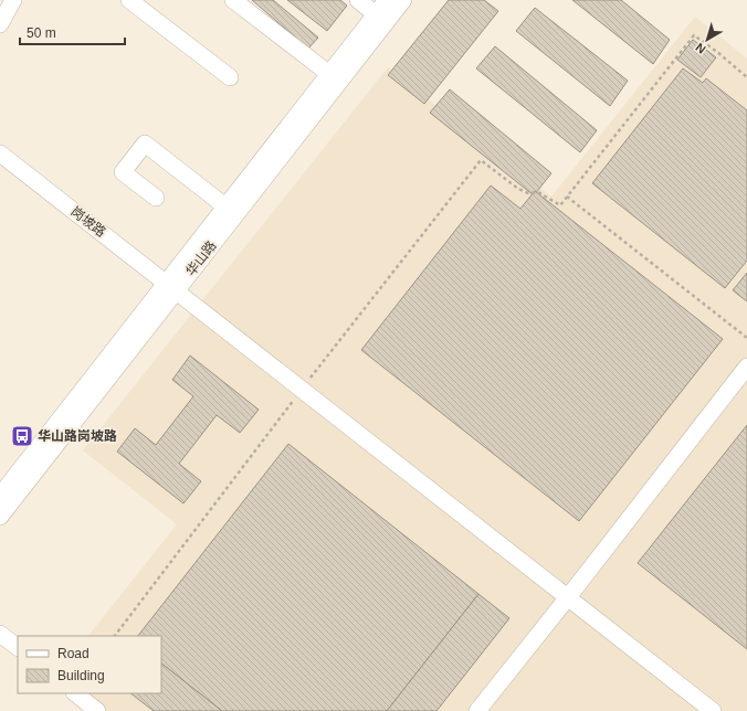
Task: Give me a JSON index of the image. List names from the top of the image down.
{
  "streets": {
    "street": ["岗坡路", "华山路"]
  },
  "crossings": [
    ["岗坡路", "华山路"]
  ],
  "places": {
    "bus stop": ["华山路岗坡路"]
  },
  "legend": ["Road", "Building"],
  "scale_bar": "50 m",
  "north": "bottom left"
}
